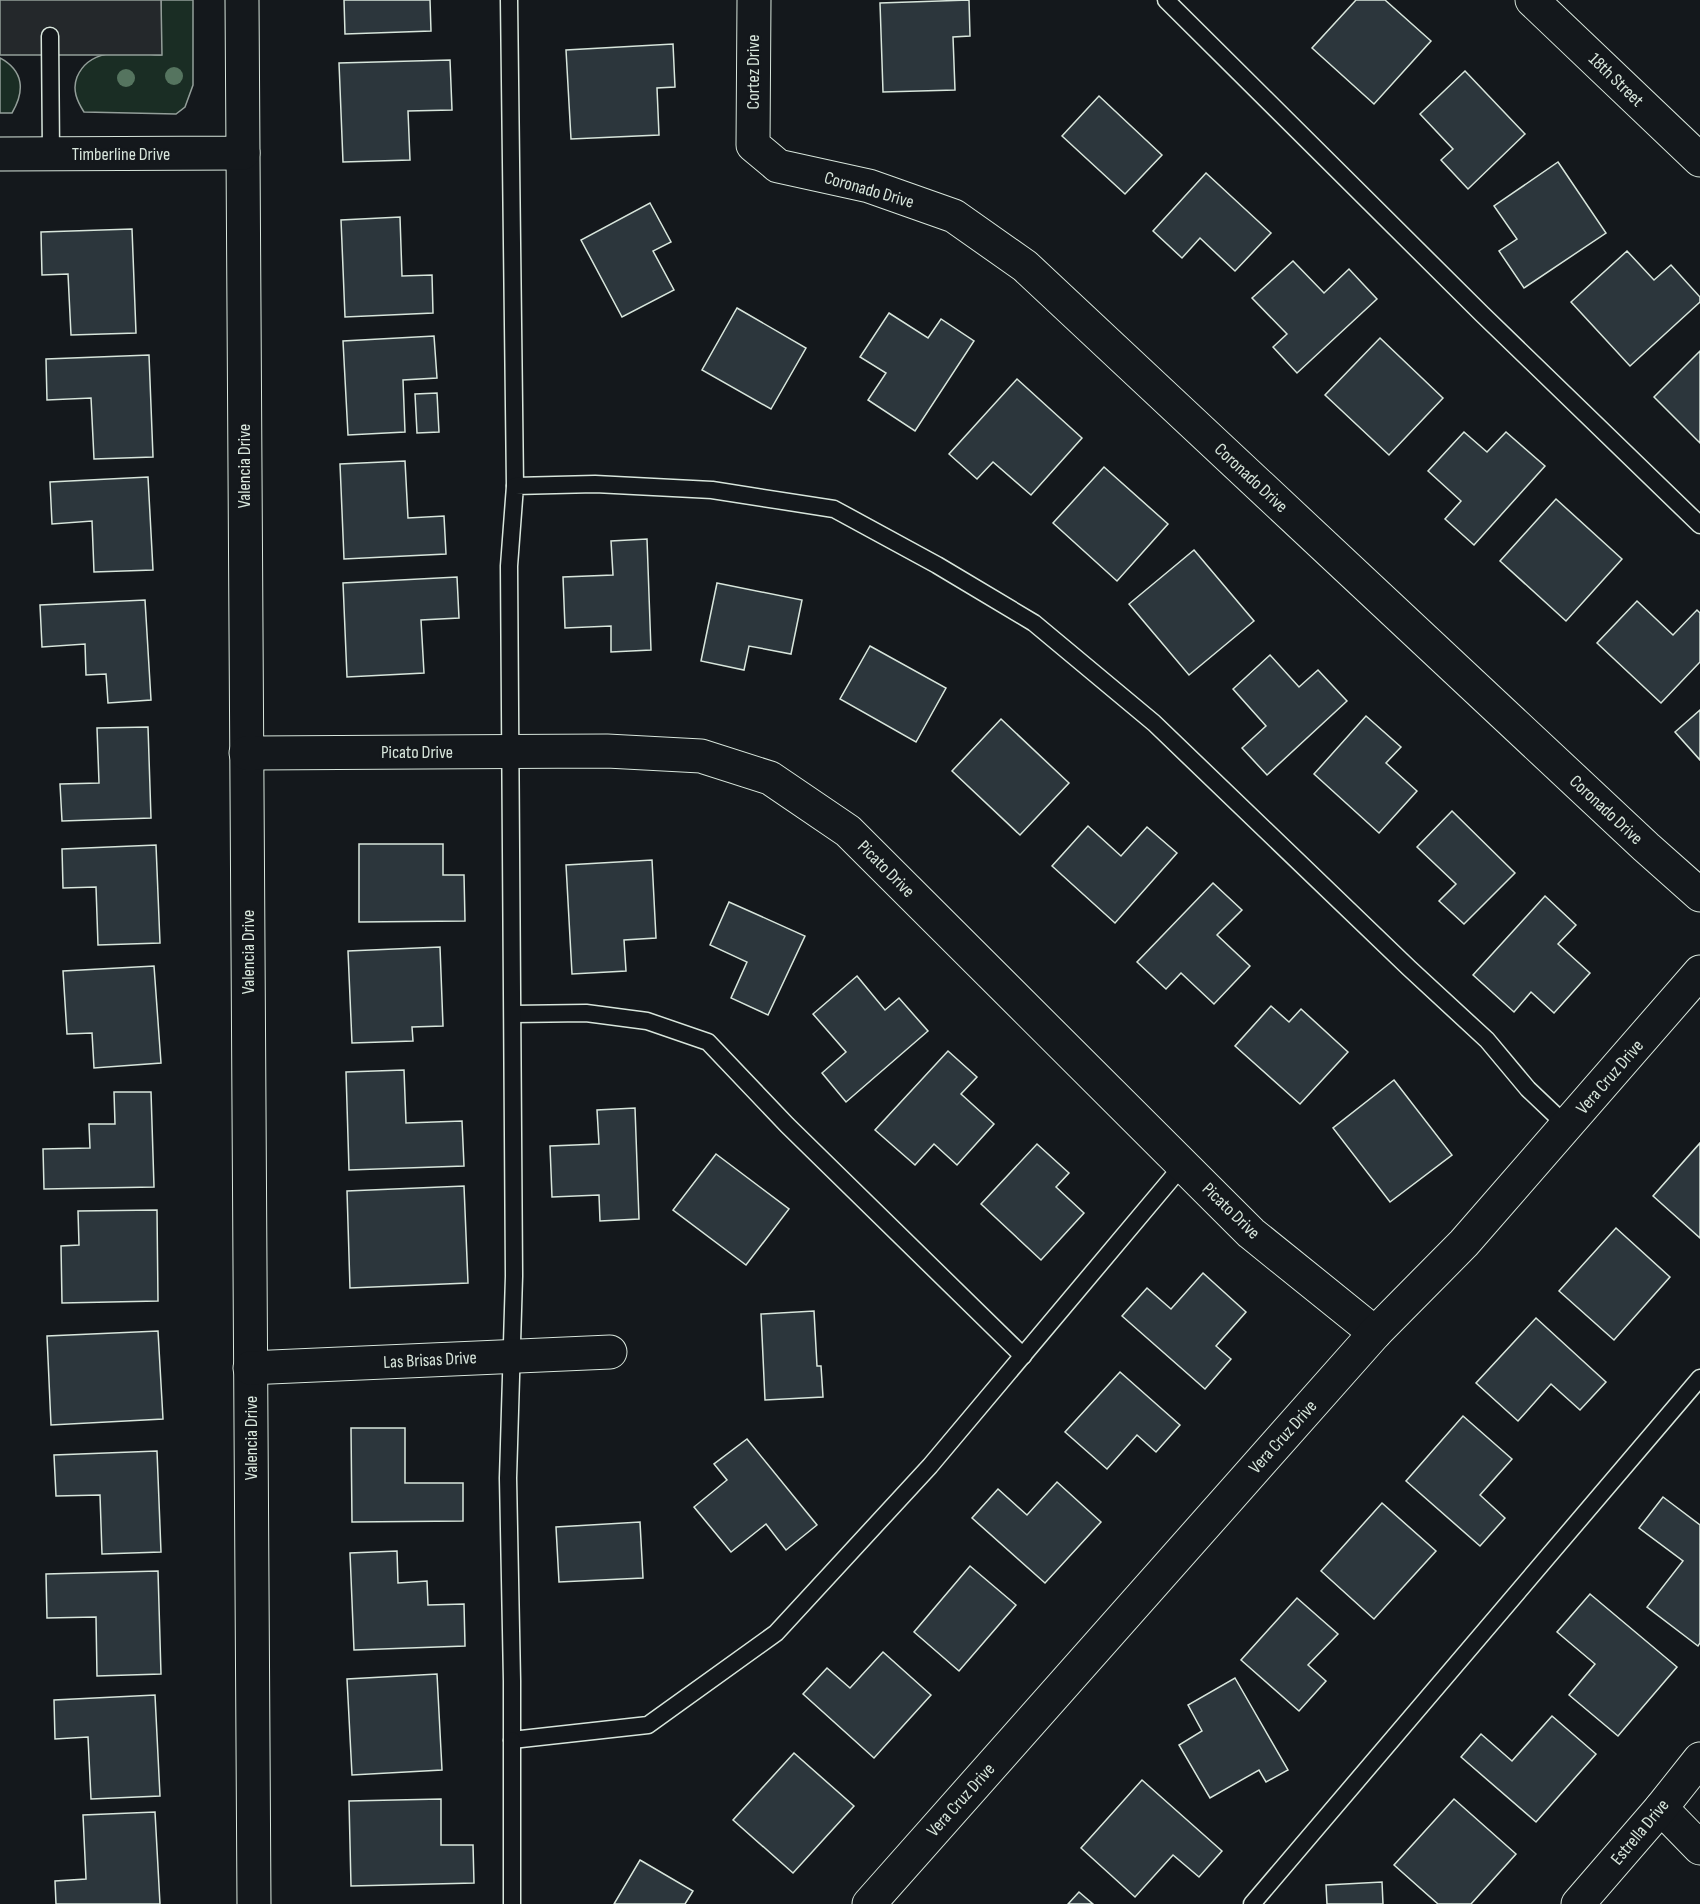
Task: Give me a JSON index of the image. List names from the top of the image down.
{
  "streets": {
    "street": [
      "Cortez Drive",
      "18th Street",
      "Timberline Drive",
      "Coronado Drive",
      "Valencia Drive",
      "Picato Drive",
      "Vera Cruz Drive",
      "Las Brisas Drive",
      "Estrella Drive"
    ]
  },
  "crossings": [
    ["Cortez Drive", "Coronado Drive"],
    ["Timberline Drive", "Valencia Drive"],
    ["Valencia Drive", "Picato Drive"],
    ["Valencia Drive", "Las Brisas Drive"],
    ["Picato Drive", "Vera Cruz Drive"]
  ]
}
